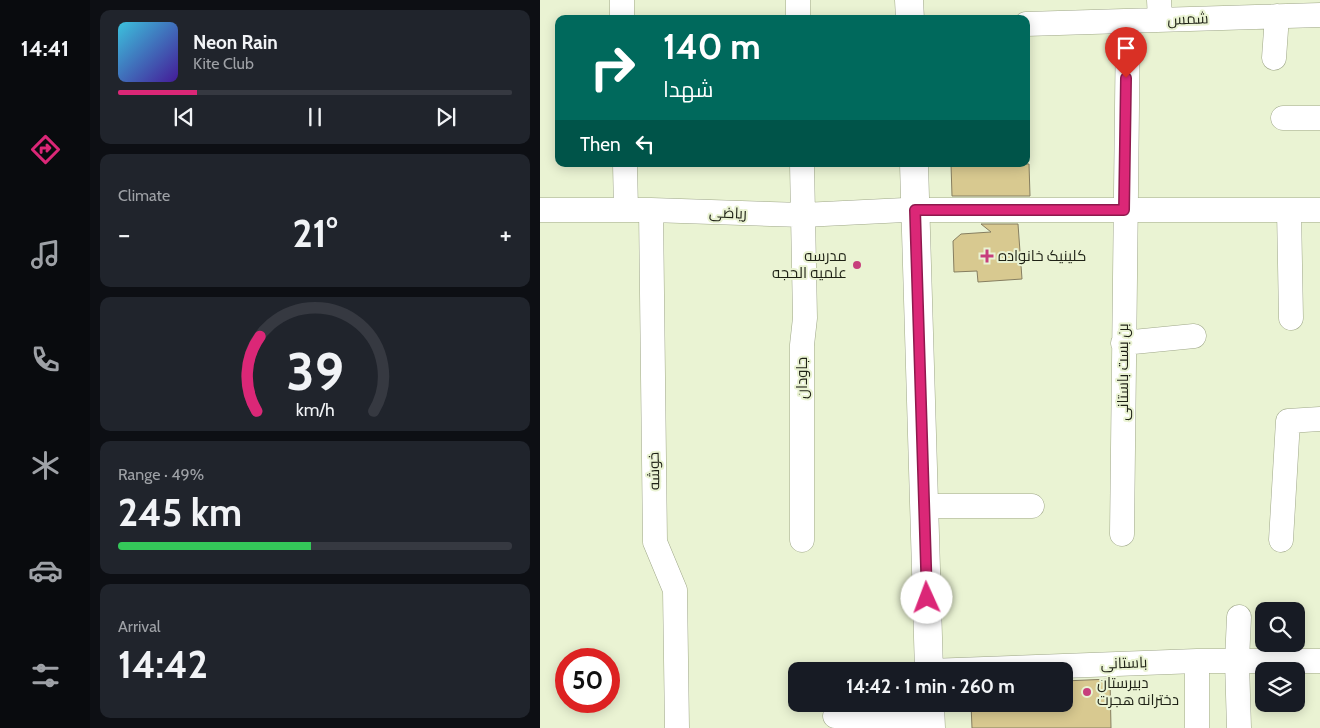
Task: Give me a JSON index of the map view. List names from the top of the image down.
{
  "streets": {
    "street": [
      "شمس",
      "ریاضی",
      "بن بست باستانی",
      "جاودان",
      "خوشه",
      "باستانی"
    ]
  },
  "crossings": [
    ["شمس", "بن بست باستانی"],
    ["ریاضی", "بن بست باستانی"],
    ["ریاضی", "جاودان"],
    ["ریاضی", "خوشه"]
  ],
  "places": {
    "health": ["کلینیک خانواده"],
    "other": ["مدرسه علمیه الحجه", "دبیرستان دخترانه هجرت"]
  },
  "page": {
    "tabs": "14:41",
    "turn": ["140 m", "شهدا"],
    "song": ["Neon Rain", "Kite Club"],
    "then": "Then",
    "tile": [
      "Climate",
      ["Range · 49%", "245 km"],
      ["Arrival", "14:42"]
    ],
    "heat": ["−", "21°", "+"],
    "limit": "50",
    "trip": "14:42 · 1 min · 260 m",
    "gauge": ["39", "km/h"]
  }
}
